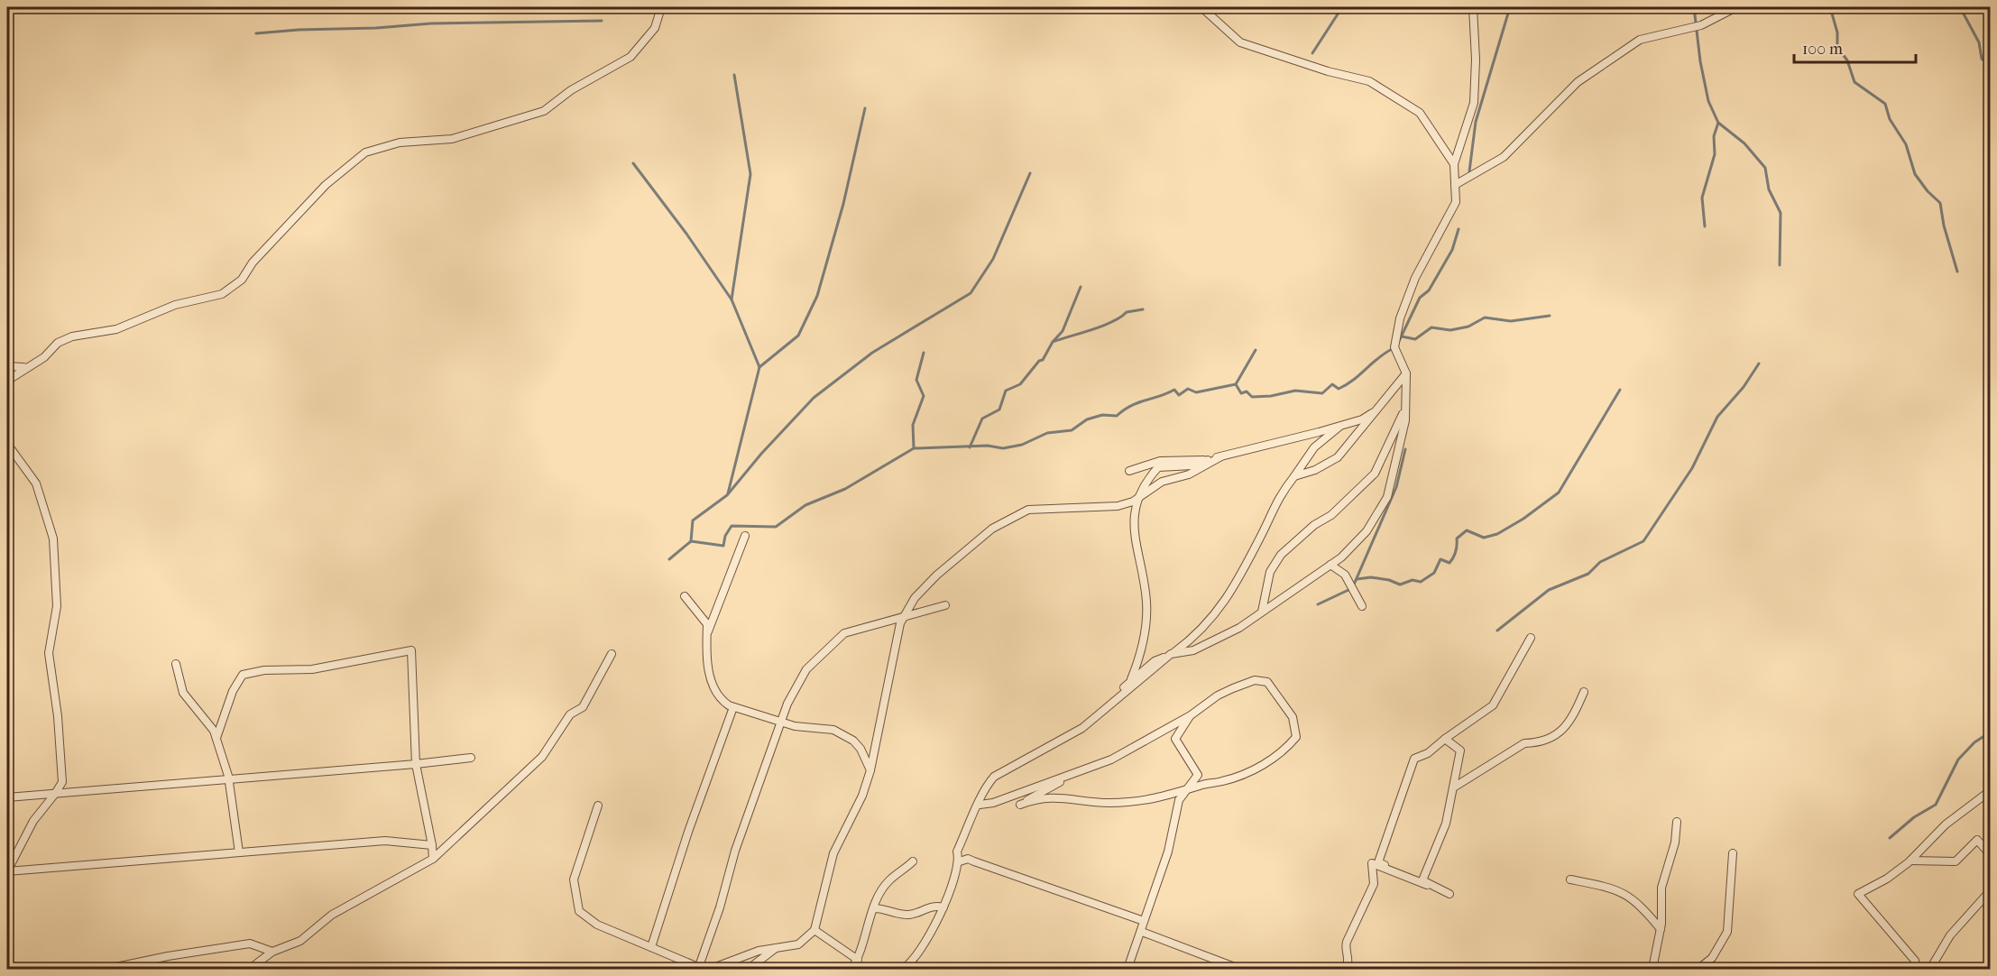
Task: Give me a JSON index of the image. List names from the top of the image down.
{
  "scale_bar": "100 m"
}
